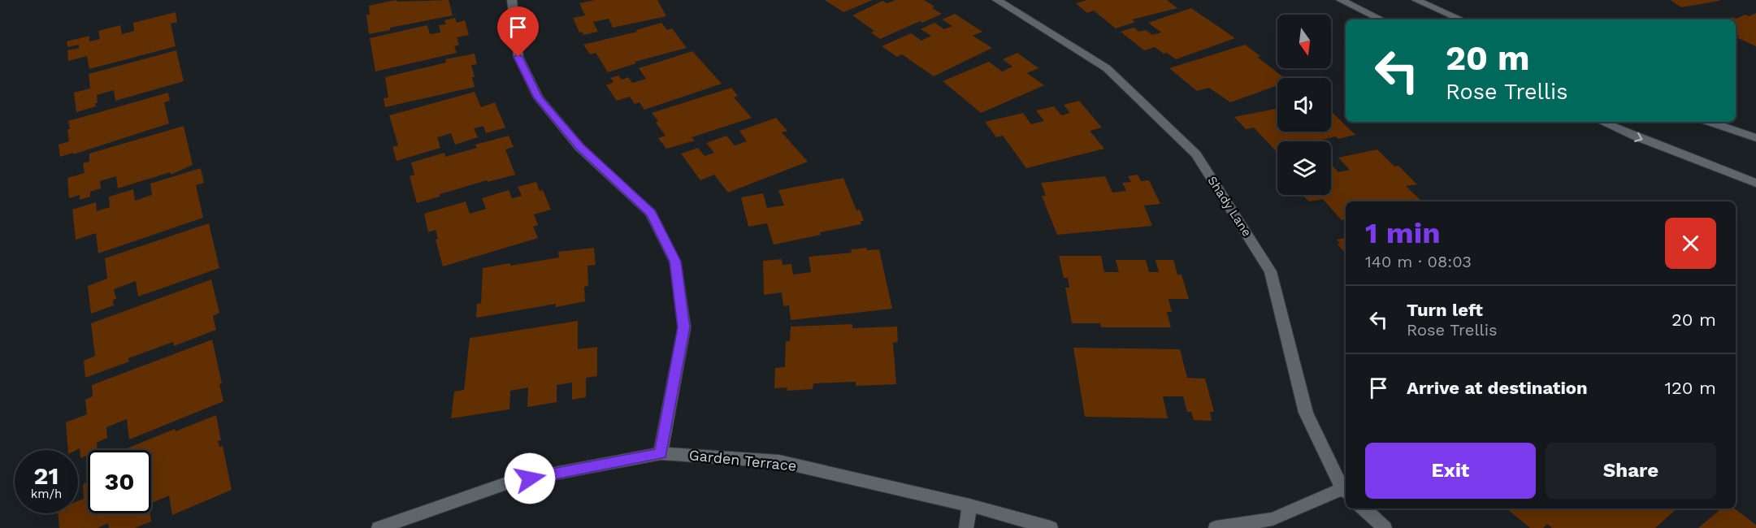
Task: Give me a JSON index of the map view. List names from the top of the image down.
{
  "streets": {
    "street": ["Shady Lane", "Garden Terrace"]
  },
  "north": "bottom",
  "page": {
    "turn": ["20 m", "Rose Trellis"],
    "heading": ["1 min", "140 m · 08:03"],
    "list": [
      {
        "name": "Turn left",
        "note": "Rose Trellis",
        "value": "20 m"
      },
      {
        "name": "Arrive at destination",
        "value": "120 m"
      }
    ],
    "buttons": ["Exit", "Share"],
    "speed": "21 km/h",
    "limit": "30"
  }
}
